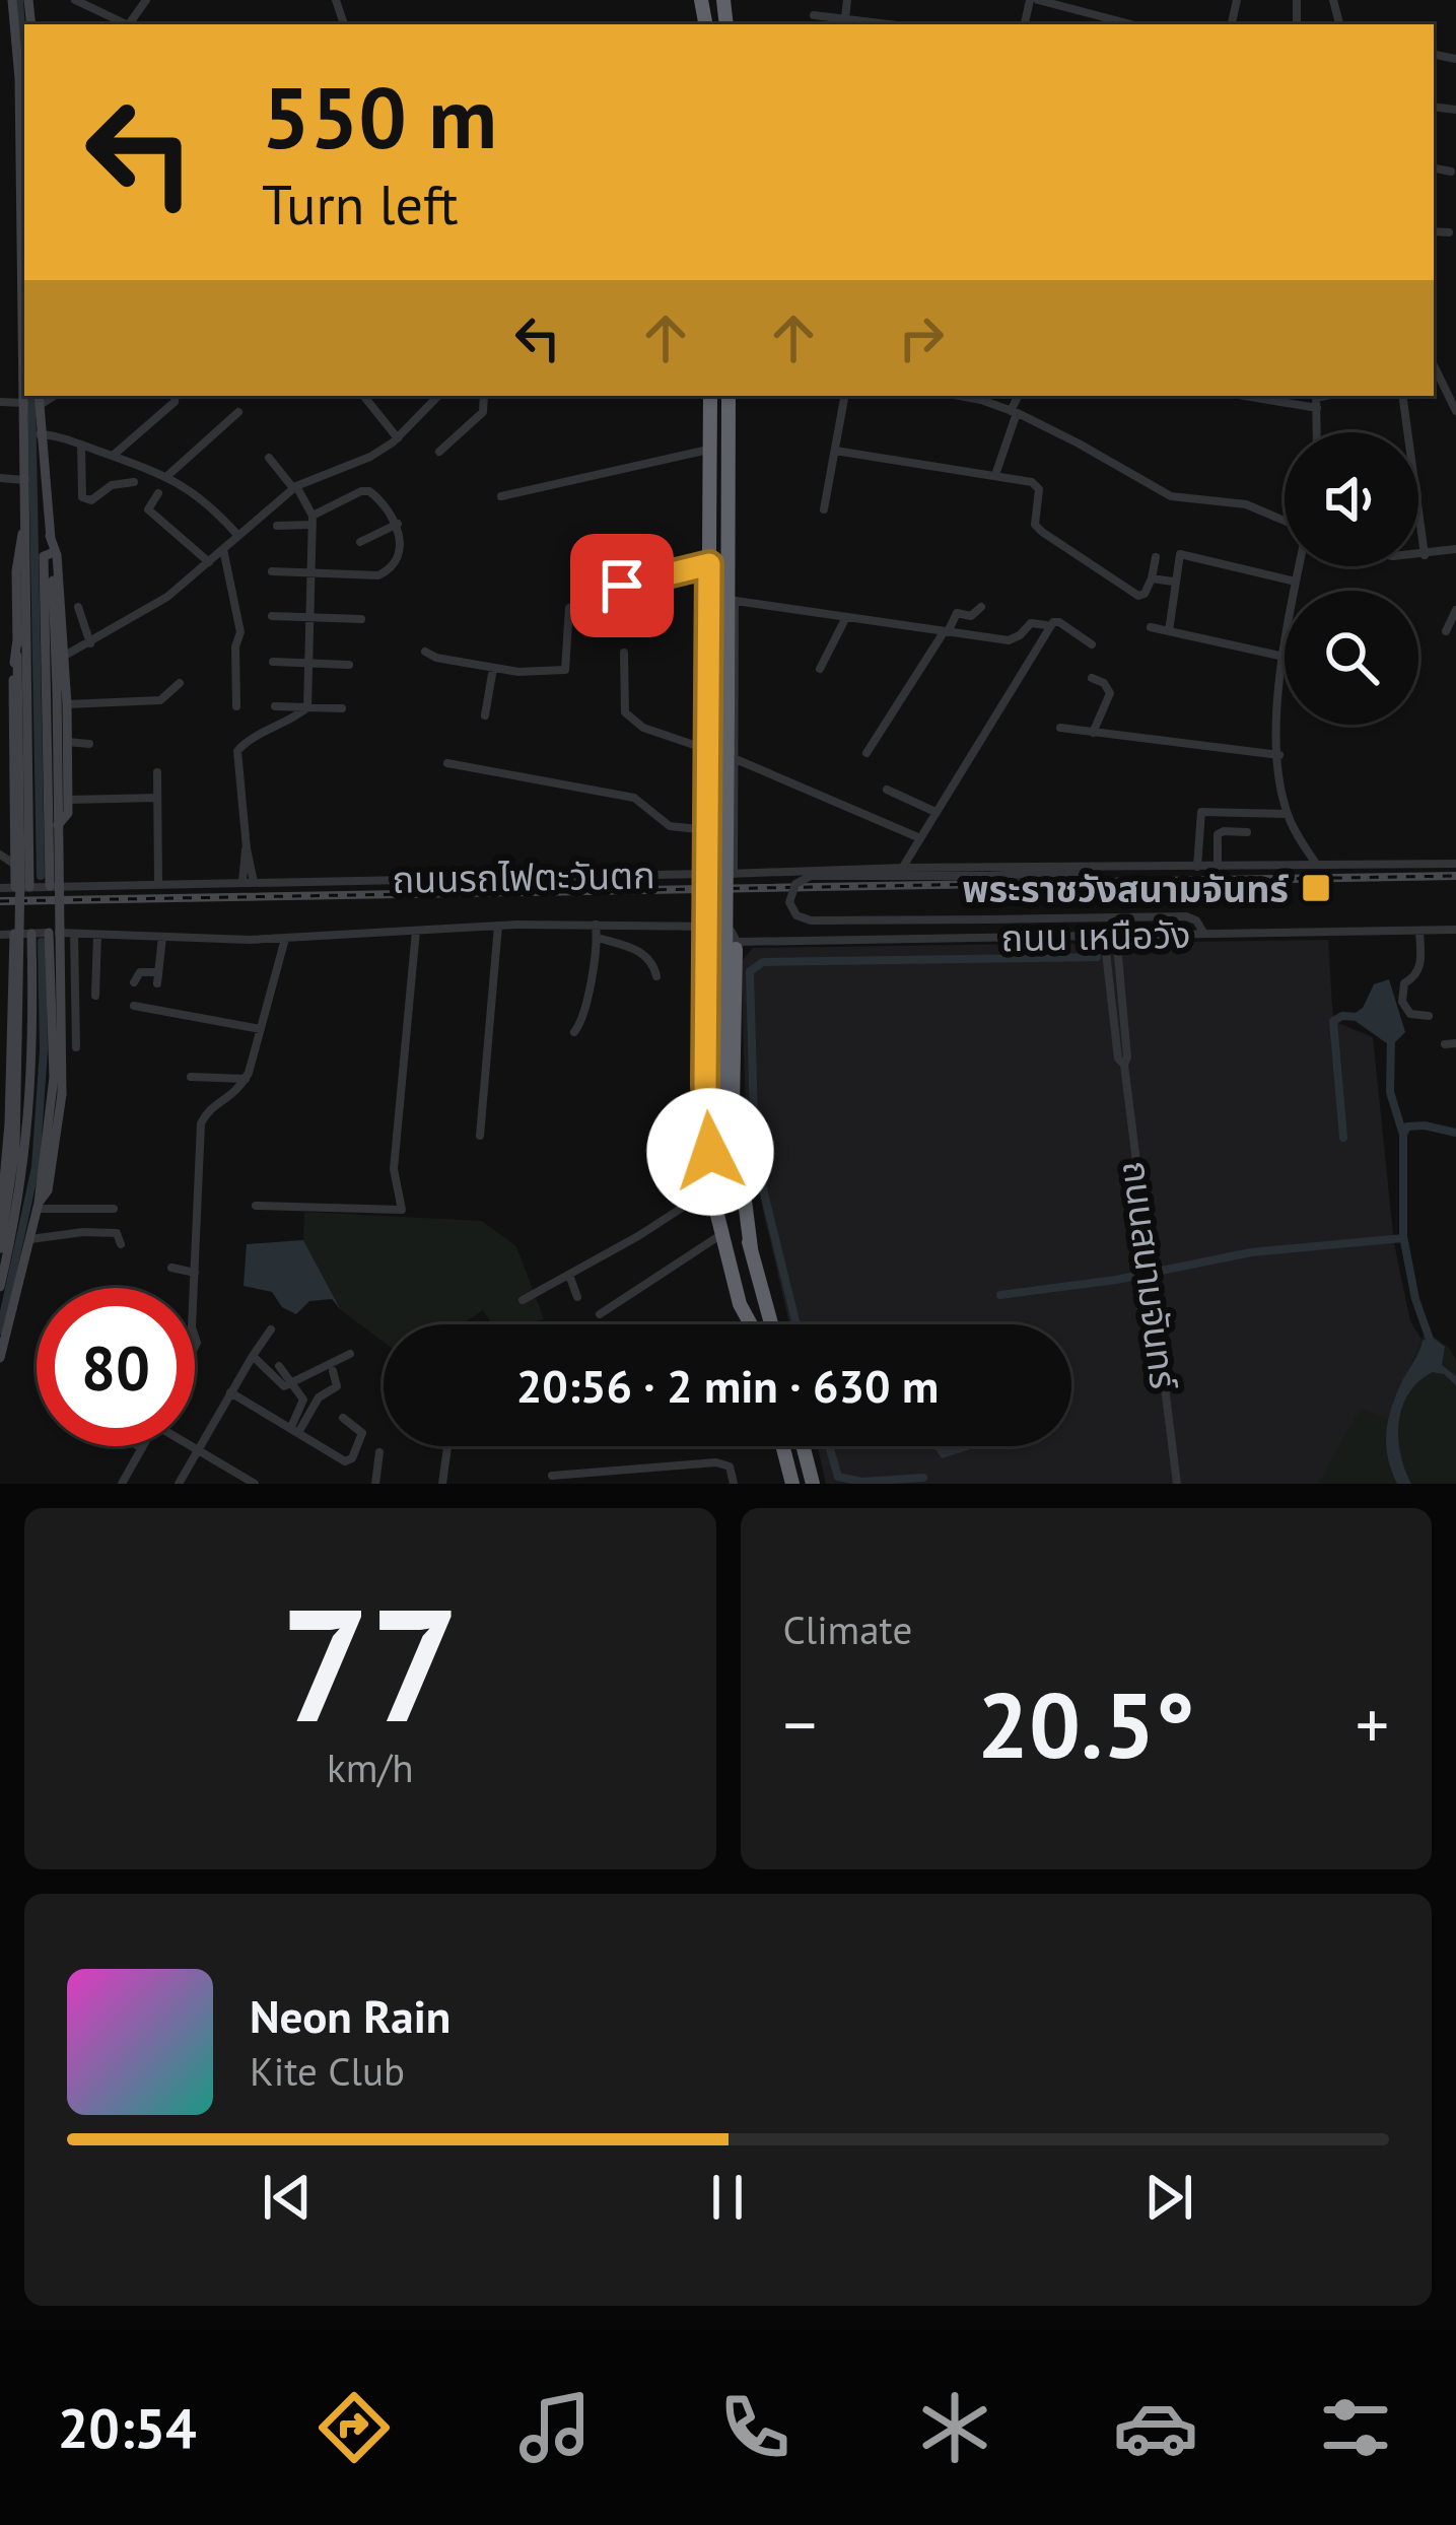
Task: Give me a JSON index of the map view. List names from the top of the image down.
{
  "streets": {
    "street": ["ถนนรถไฟตะวันตก", "ถนน เหนือวัง", "ถนนสนามจันทร์"]
  },
  "crossings": [
    ["ถนน เหนือวัง", "ถนนสนามจันทร์"]
  ],
  "places": {
    "transit": ["พระราชวังสนามจันทร์"]
  },
  "page": {
    "turn": ["550 m", "Turn left"],
    "limit": "80",
    "trip": "20:56 · 2 min · 630 m",
    "tile": [
      ["77", "km/h"],
      "Climate"
    ],
    "heat": ["−", "20.5°", "+"],
    "song": ["Neon Rain", "Kite Club"],
    "tabs": "20:54"
  }
}
